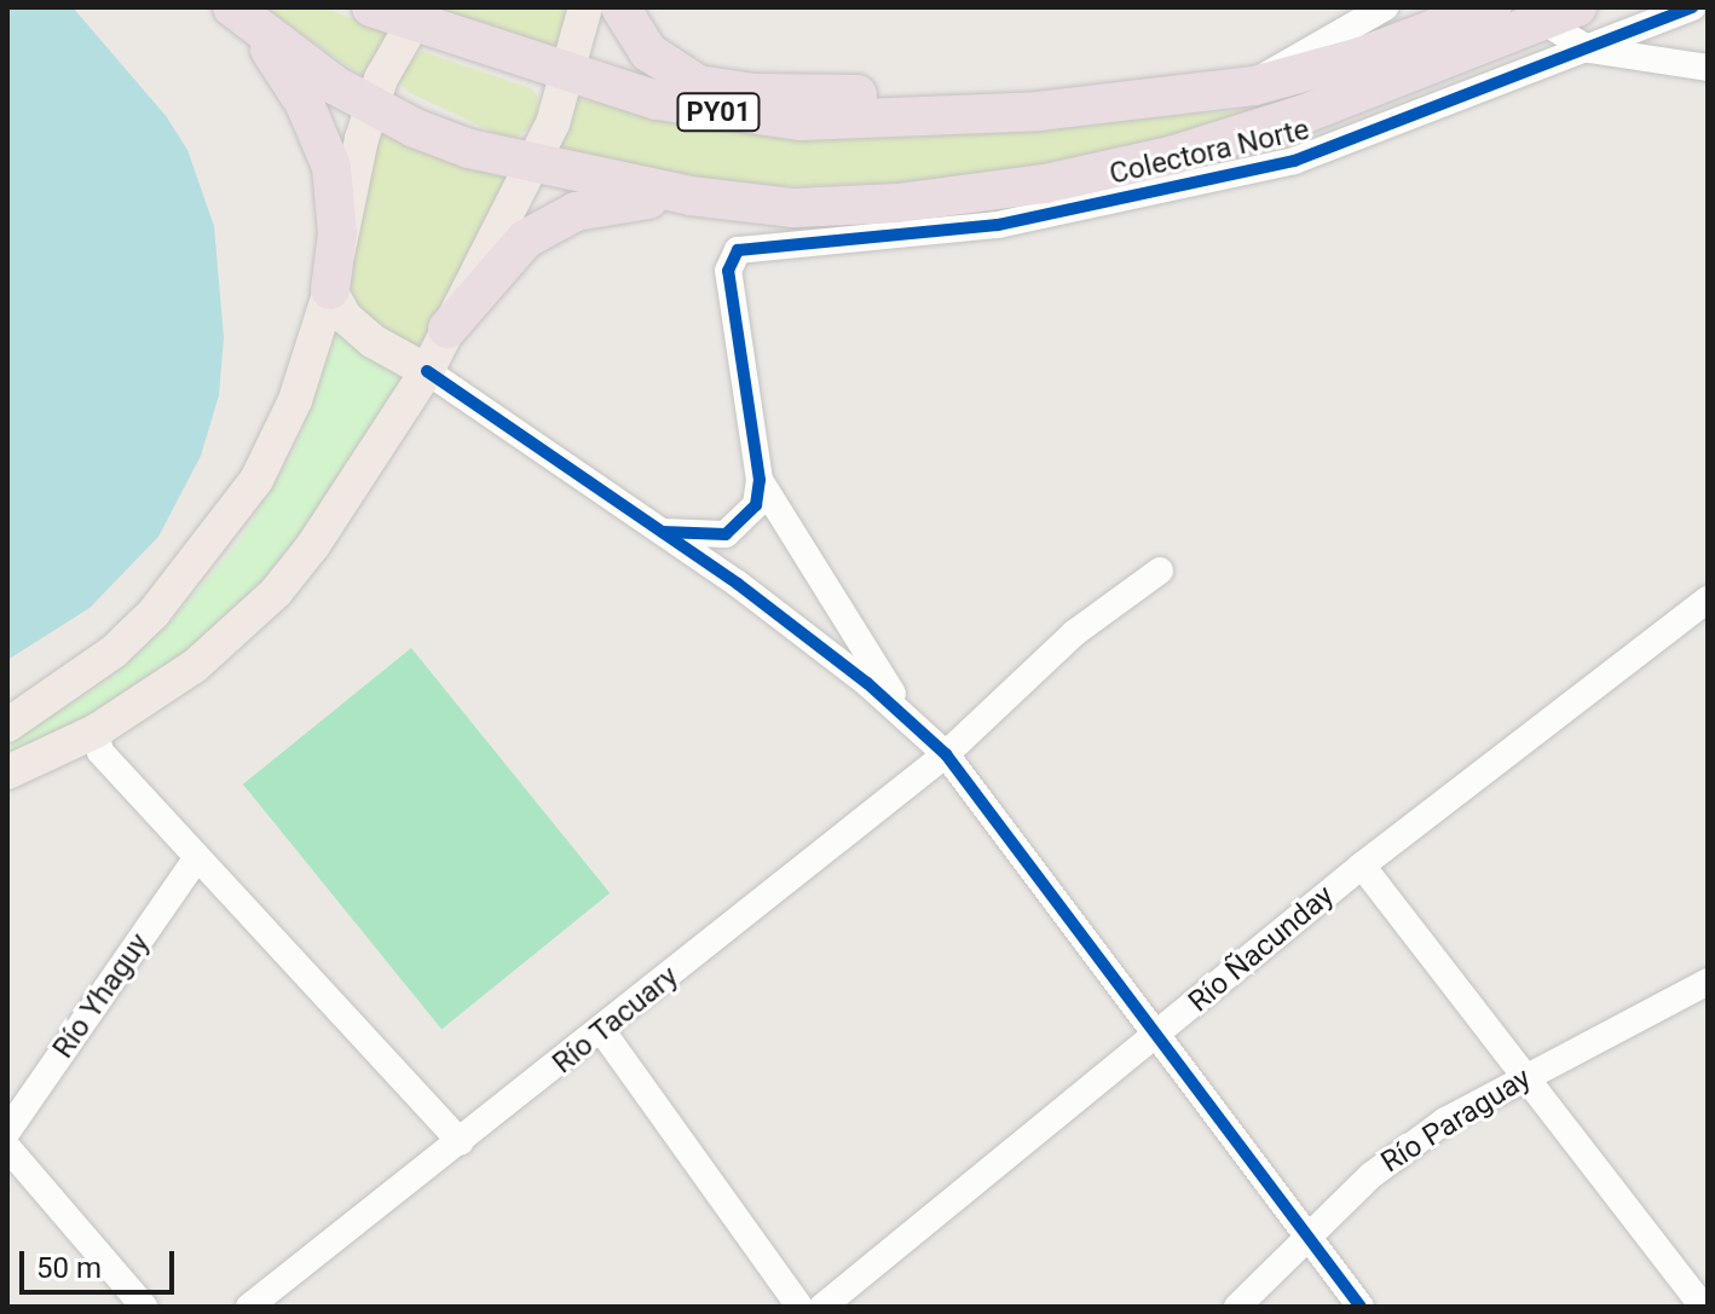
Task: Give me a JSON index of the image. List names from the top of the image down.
{
  "streets": {
    "highway": ["PY01"],
    "street": [
      "Colectora Norte",
      "Río Ñacunday",
      "Río Yhaguy",
      "Río Tacuary",
      "Río Paraguay"
    ]
  },
  "scale_bar": "50 m"
}
